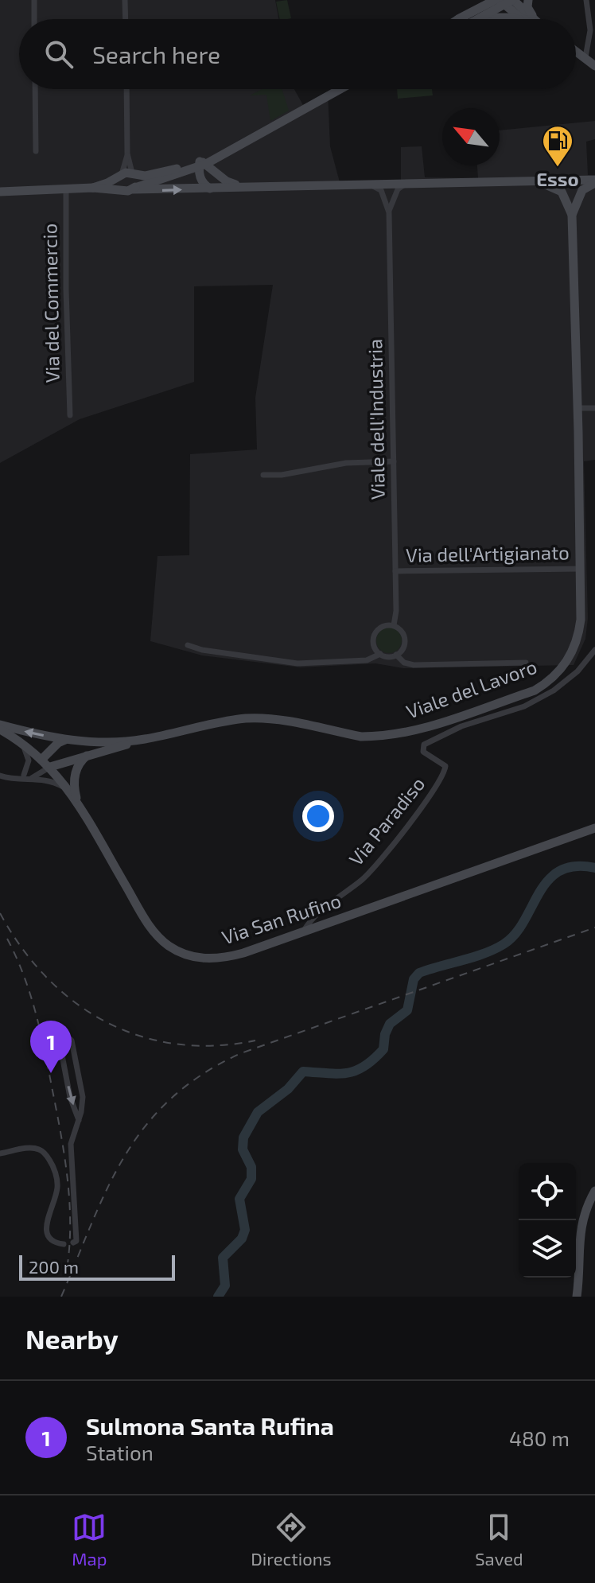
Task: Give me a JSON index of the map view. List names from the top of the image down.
{
  "streets": {
    "street": [
      "Via del Commercio",
      "Viale dell'Industria",
      "Via dell'Artigianato",
      "Viale del Lavoro",
      "Via Paradiso",
      "Via San Rufino"
    ]
  },
  "crossings": [
    ["Viale dell'Industria", "Via dell'Artigianato"],
    ["Via dell'Artigianato", "Viale del Lavoro"],
    ["Viale del Lavoro", "Via Paradiso"],
    ["Viale del Lavoro", "Via San Rufino"],
    ["Via Paradiso", "Via San Rufino"]
  ],
  "places": {
    "fuel station": ["Esso"]
  },
  "scale_bar": "200 m",
  "north": "top left",
  "page": {
    "search": "Search here",
    "pins": "1",
    "scale": "200 m",
    "heading": "Nearby",
    "list": [
      {
        "mark": "1",
        "name": "Sulmona Santa Rufina",
        "note": "Station",
        "value": "480 m"
      }
    ],
    "nav": ["Map", "Directions", "Saved"]
  }
}
